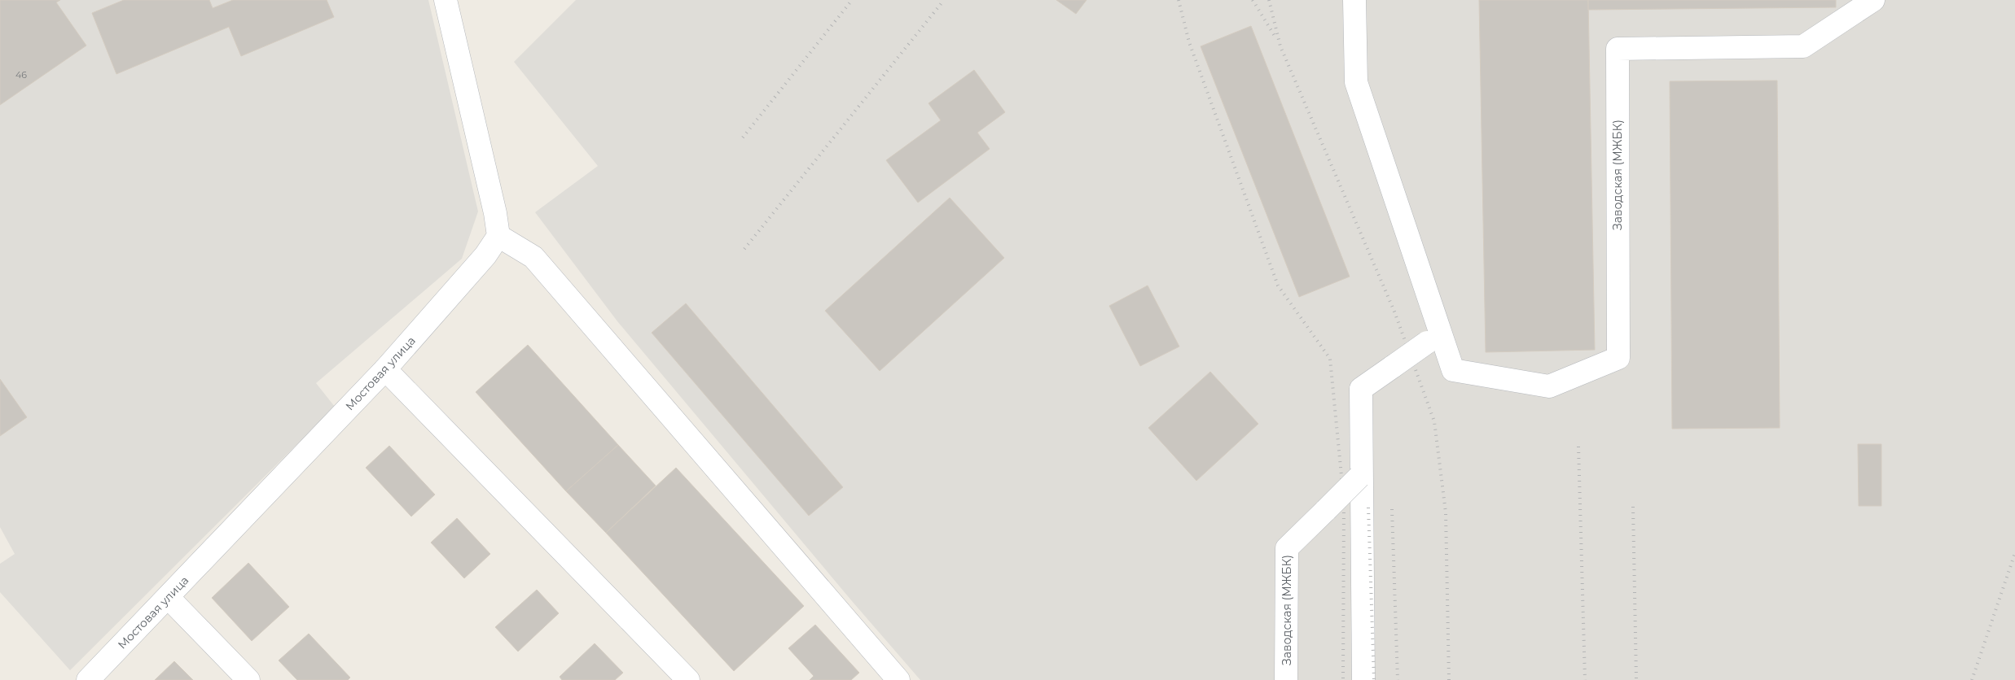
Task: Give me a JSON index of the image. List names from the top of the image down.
{
  "streets": {
    "street": ["Заводская (МЖБК)", "Мостовая улица"]
  },
  "house_numbers": ["46"]
}
